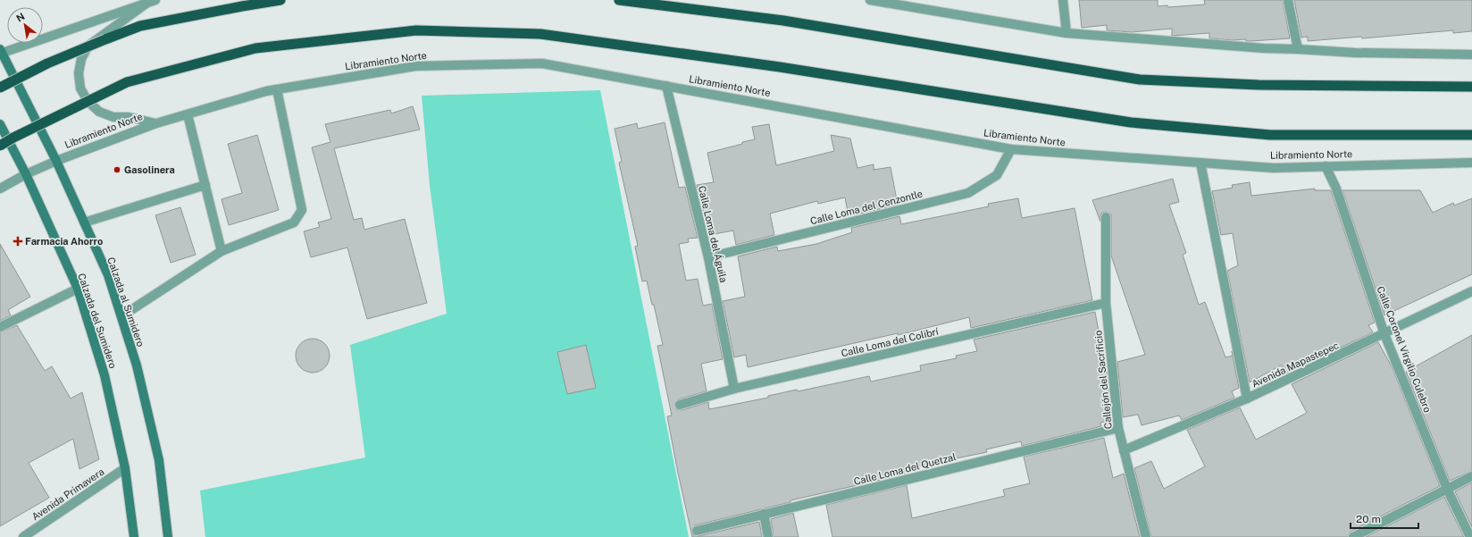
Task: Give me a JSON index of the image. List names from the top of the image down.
{
  "streets": {
    "highway": ["Libramiento Norte"],
    "main road": ["Calzada al Sumidero", "Calzada del Sumidero"],
    "street": [
      "Calle Loma del Cenzontle",
      "Calle Loma del Águila",
      "Calle Loma del Colibrí",
      "Calle Coronel Virgilio Culebro",
      "Avenida Mapastepec",
      "Callejón del Sacrificio",
      "Calle Loma del Quetzal",
      "Avenida Primavera"
    ]
  },
  "crossings": [
    ["Libramiento Norte", "Calle Loma del Cenzontle"],
    ["Libramiento Norte", "Calle Loma del Águila"],
    ["Libramiento Norte", "Calzada al Sumidero"],
    ["Libramiento Norte", "Calzada del Sumidero"],
    ["Libramiento Norte", "Calle Coronel Virgilio Culebro"],
    ["Calle Loma del Cenzontle", "Calle Loma del Águila"],
    ["Calle Loma del Águila", "Calle Loma del Colibrí"],
    ["Calzada del Sumidero", "Avenida Primavera"],
    ["Calle Loma del Colibrí", "Callejón del Sacrificio"],
    ["Calle Coronel Virgilio Culebro", "Avenida Mapastepec"],
    ["Avenida Mapastepec", "Callejón del Sacrificio"],
    ["Callejón del Sacrificio", "Calle Loma del Quetzal"]
  ],
  "places": {
    "other": ["Gasolinera"],
    "health": ["Farmacia Ahorro"]
  },
  "scale_bar": "20 m",
  "north": "top left"
}
